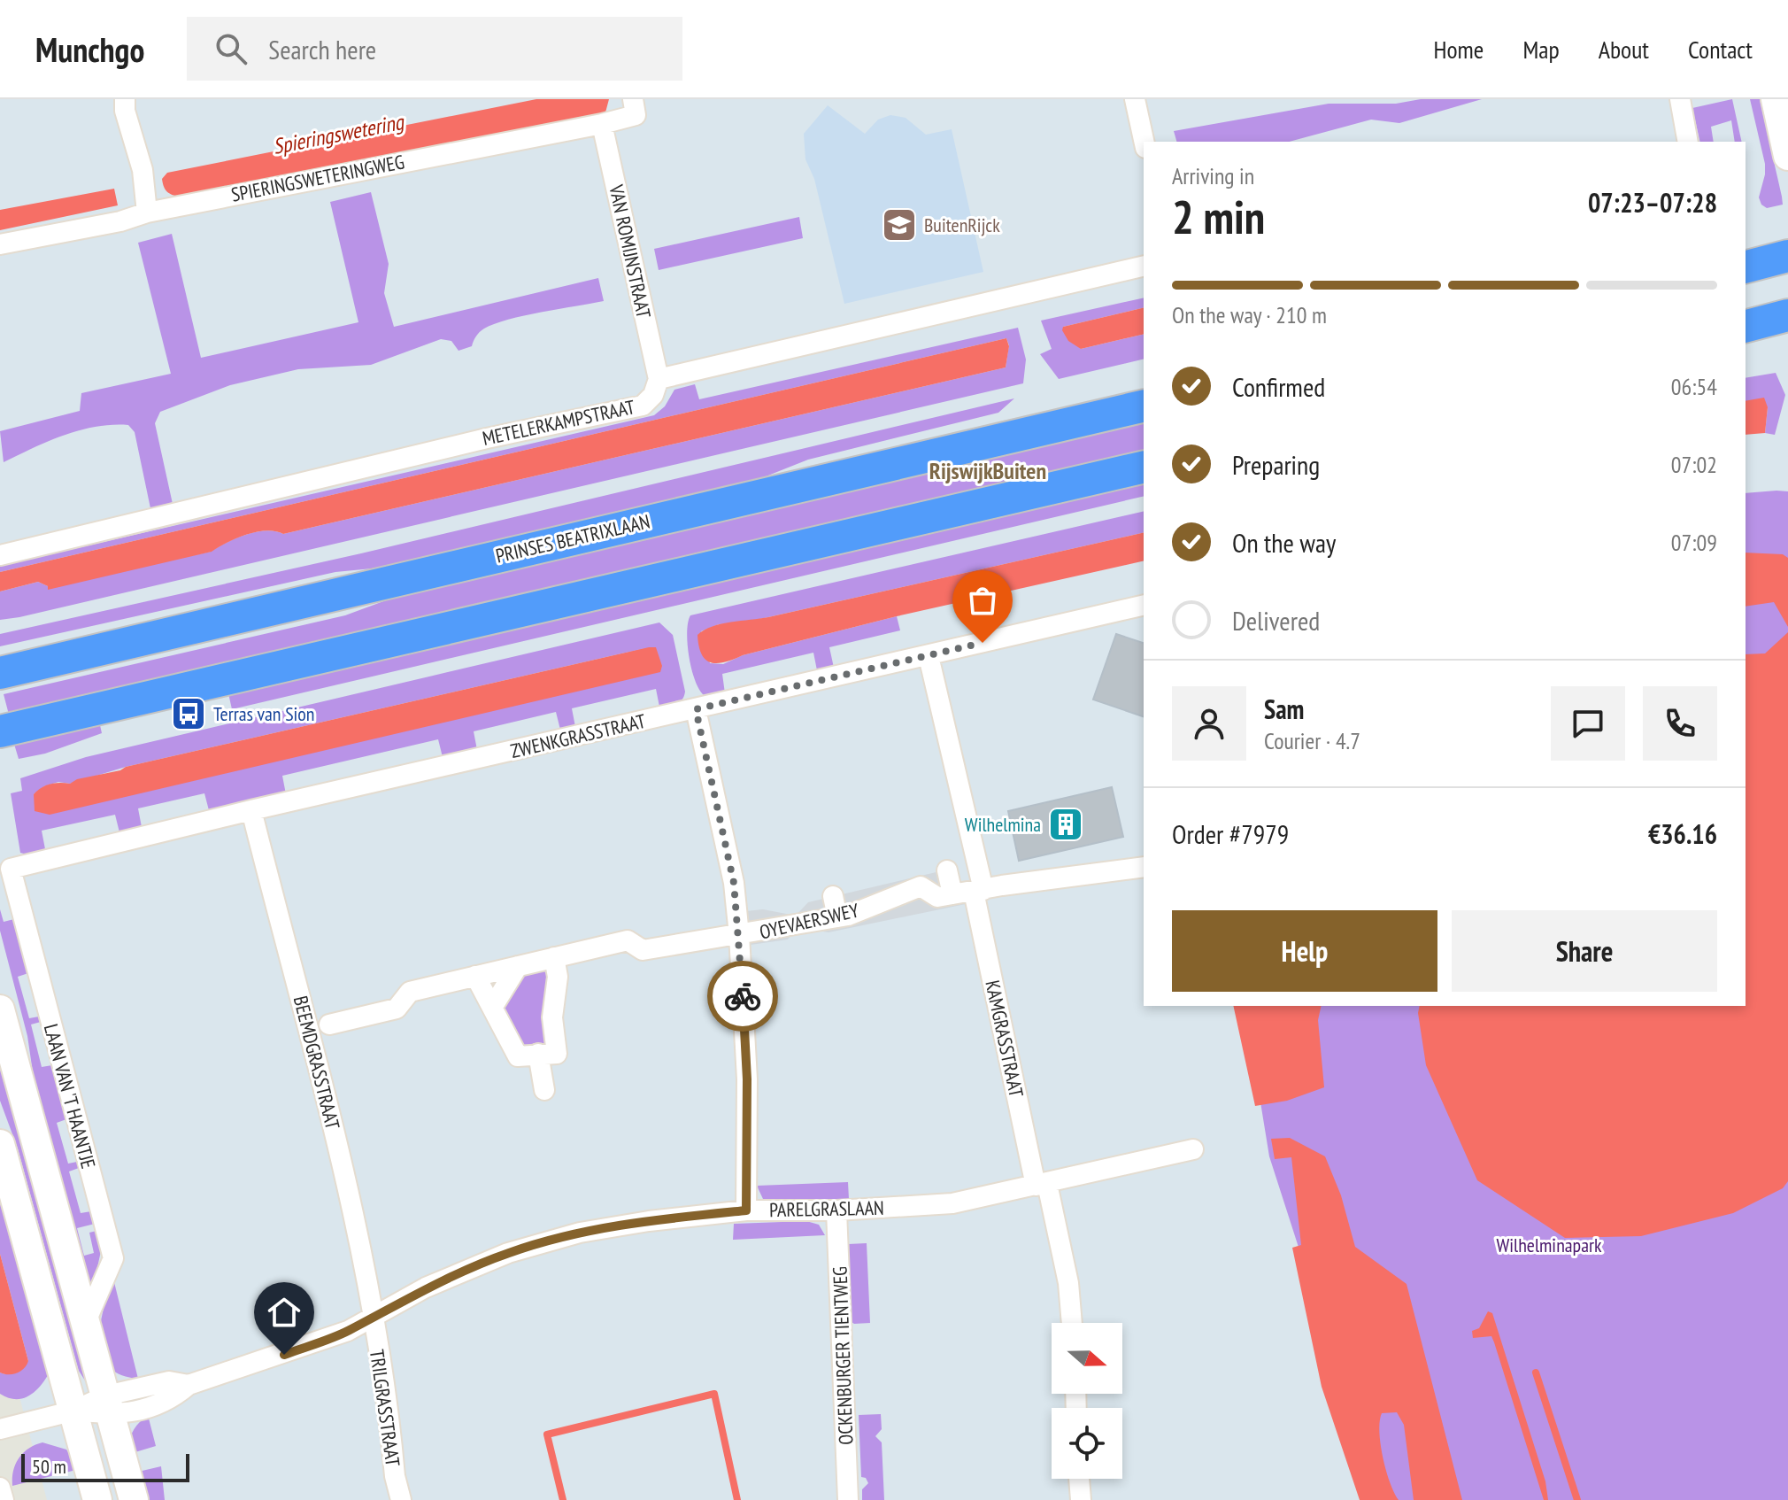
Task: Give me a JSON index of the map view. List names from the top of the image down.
{
  "streets": {
    "main road": ["PRINSES BEATRIXLAAN"],
    "street": [
      "SPIERINGSWETERINGWEG",
      "VAN ROMIJNSTRAAT",
      "METELERKAMPSTRAAT",
      "ZWENKGRASSTRAAT",
      "OYEVAERSWEY",
      "KAMGRASSTRAAT",
      "BEEMDGRASSTRAAT",
      "LAAN VAN 'T HAANTJE",
      "PARELGRASLAAN",
      "OCKENBURGER TIENTWEG",
      "TRILGRASSTRAAT"
    ]
  },
  "crossings": [
    ["SPIERINGSWETERINGWEG", "VAN ROMIJNSTRAAT"],
    ["VAN ROMIJNSTRAAT", "METELERKAMPSTRAAT"],
    ["ZWENKGRASSTRAAT", "KAMGRASSTRAAT"],
    ["ZWENKGRASSTRAAT", "BEEMDGRASSTRAAT"],
    ["ZWENKGRASSTRAAT", "LAAN VAN 'T HAANTJE"],
    ["OYEVAERSWEY", "KAMGRASSTRAAT"],
    ["KAMGRASSTRAAT", "PARELGRASLAAN"],
    ["BEEMDGRASSTRAAT", "PARELGRASLAAN"],
    ["BEEMDGRASSTRAAT", "TRILGRASSTRAAT"],
    ["PARELGRASLAAN", "OCKENBURGER TIENTWEG"],
    ["PARELGRASLAAN", "TRILGRASSTRAAT"]
  ],
  "districts": ["RijswijkBuiten"],
  "water": ["Spieringswetering"],
  "parks": ["Wilhelminapark"],
  "places": {
    "school or university": ["BuitenRijck"],
    "bus stop": ["Terras van Sion"],
    "building": ["Wilhelmina"]
  },
  "scale_bar": "50 m",
  "north": "right",
  "page": {
    "header": "Munchgo",
    "search": "Search here",
    "nav": [
      "Home",
      "Map",
      "About",
      "Contact"
    ],
    "heading": ["2 min", "Arriving in", "07:23–07:28"],
    "panel": [
      "Sam",
      "Courier · 4.7",
      "Order #7979",
      "€36.16"
    ],
    "bar": "On the way · 210 m",
    "list": [
      ["Confirmed", "06:54"],
      ["Preparing", "07:02"],
      ["On the way", "07:09"],
      "Delivered"
    ],
    "buttons": ["Help", "Share"],
    "scale": "50 m"
  }
}
